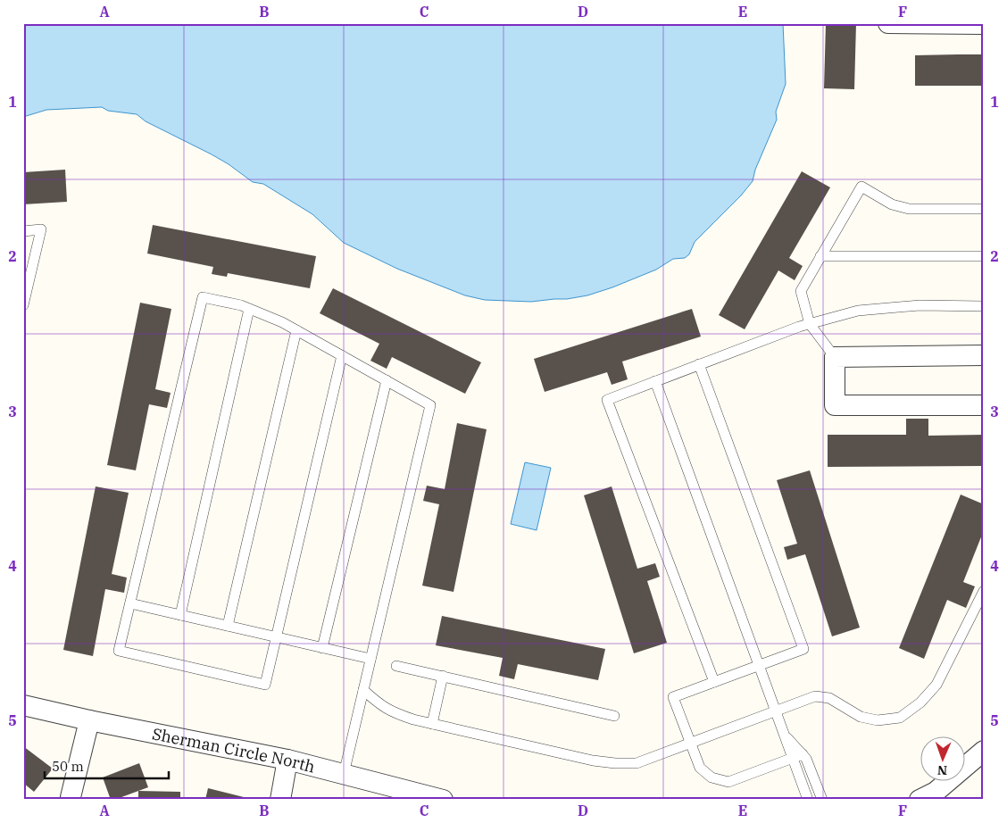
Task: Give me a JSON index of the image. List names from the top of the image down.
{
  "streets": {
    "street": ["Sherman Circle North"]
  },
  "scale_bar": "50 m",
  "north": "bottom",
  "grid": {
    "columns": [
      "A",
      "B",
      "C",
      "D",
      "E",
      "F"
    ],
    "rows": [
      "1",
      "2",
      "3",
      "4",
      "5"
    ]
  }
}
